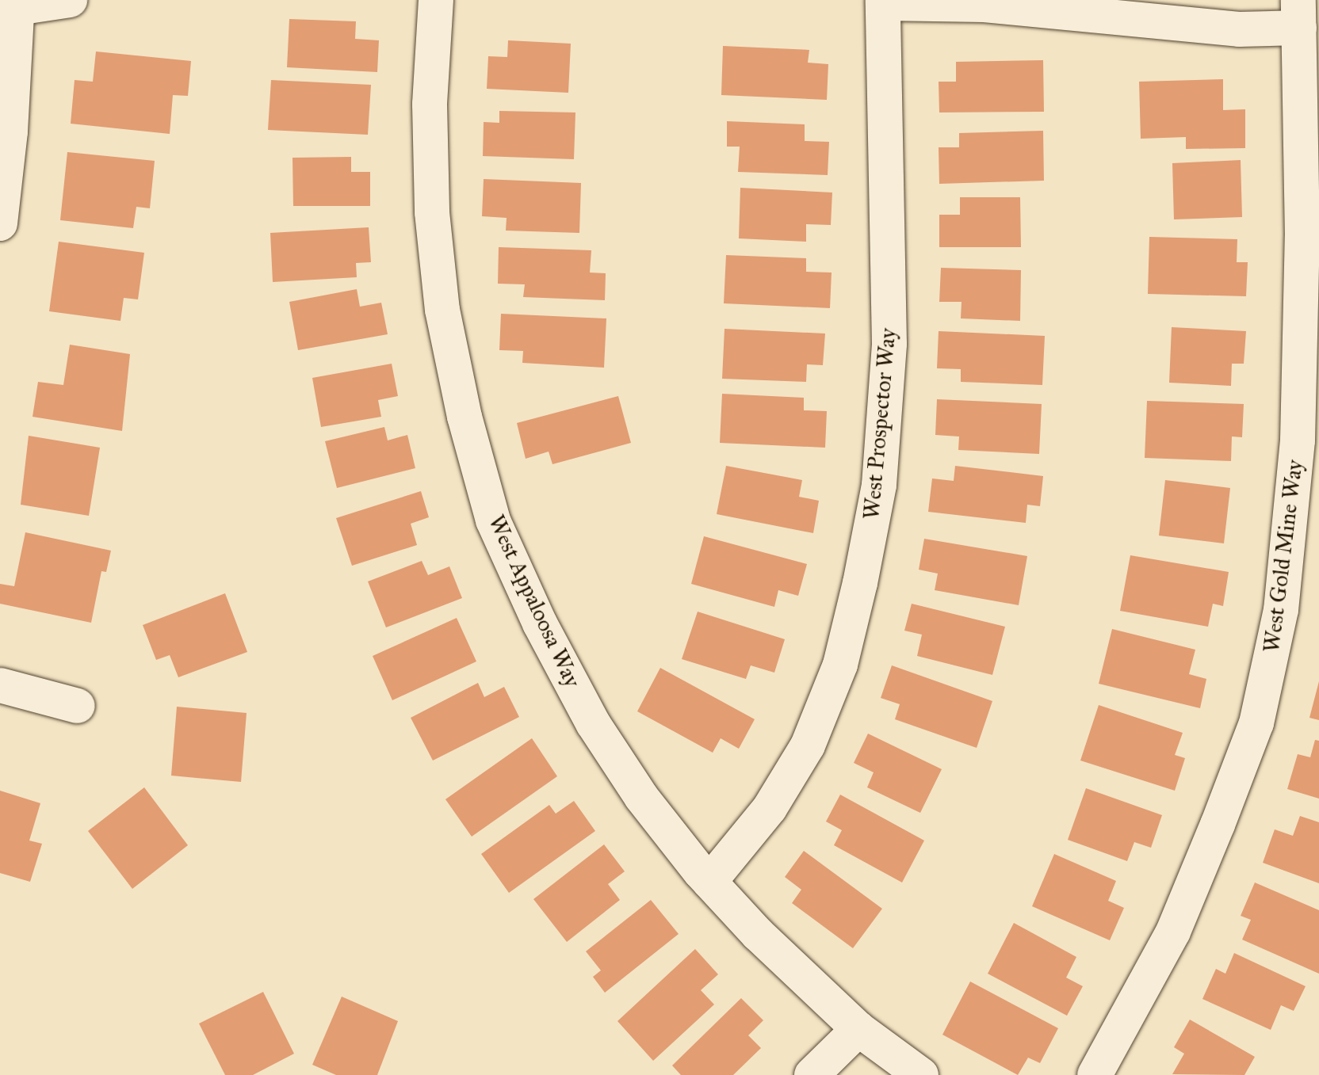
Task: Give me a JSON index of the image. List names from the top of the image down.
{
  "streets": {
    "street": ["West Prospector Way", "West Gold Mine Way", "West Appaloosa Way"]
  },
  "crossings": [
    ["West Prospector Way", "West Appaloosa Way"]
  ]
}
